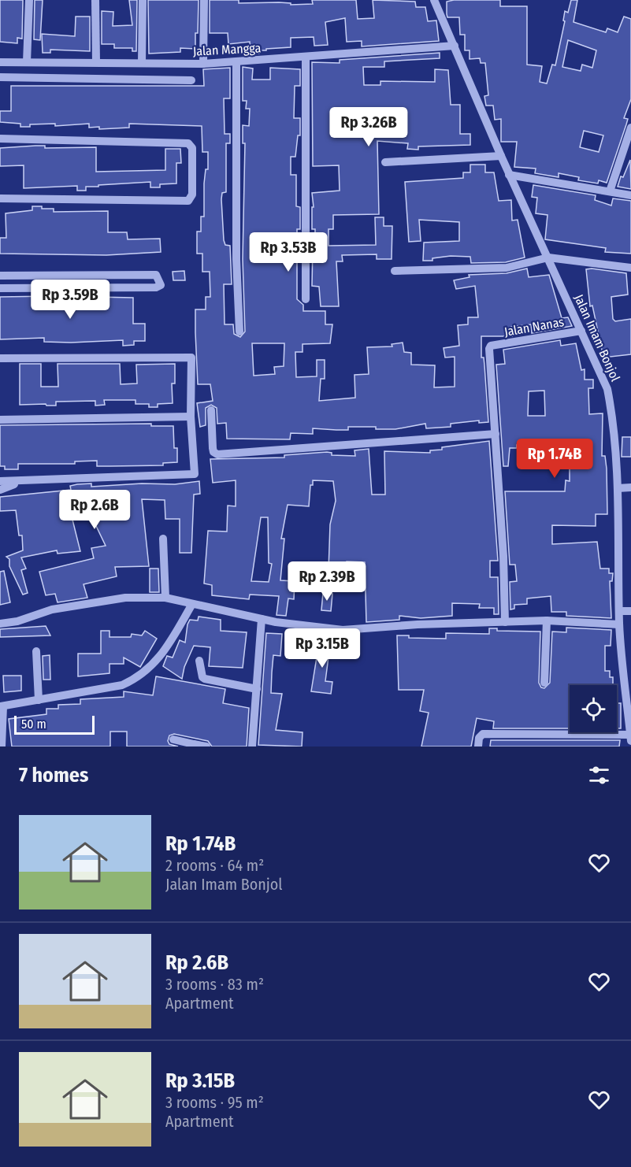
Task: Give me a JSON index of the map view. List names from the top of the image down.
{
  "streets": {
    "street": ["Jalan Mangga", "Jalan Nanas", "Jalan Imam Bonjol"]
  },
  "crossings": [
    ["Jalan Mangga", "Jalan Imam Bonjol"],
    ["Jalan Nanas", "Jalan Imam Bonjol"]
  ],
  "scale_bar": "50 m",
  "page": {
    "price": [
      "Rp 3.26B",
      "Rp 3.53B",
      "Rp 3.59B",
      "Rp 1.74B",
      "Rp 2.6B",
      "Rp 2.39B",
      "Rp 3.15B"
    ],
    "scale": "50 m",
    "heading": "7 homes",
    "list": [
      {
        "name": "Rp 1.74B",
        "note": "2 rooms · 64 m² · Jalan Imam Bonjol"
      },
      {
        "name": "Rp 2.6B",
        "note": "3 rooms · 83 m² · Apartment"
      },
      {
        "name": "Rp 3.15B",
        "note": "3 rooms · 95 m² · Apartment"
      }
    ]
  }
}
